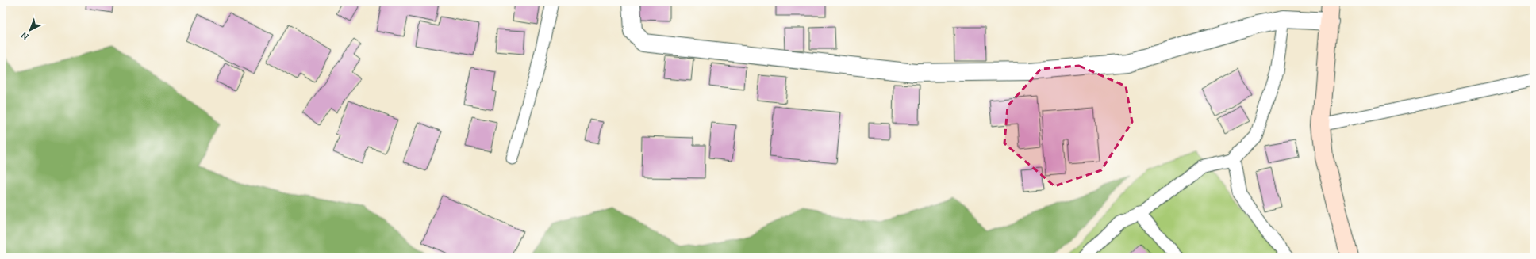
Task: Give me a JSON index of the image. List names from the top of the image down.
{
  "north": "bottom left"
}
